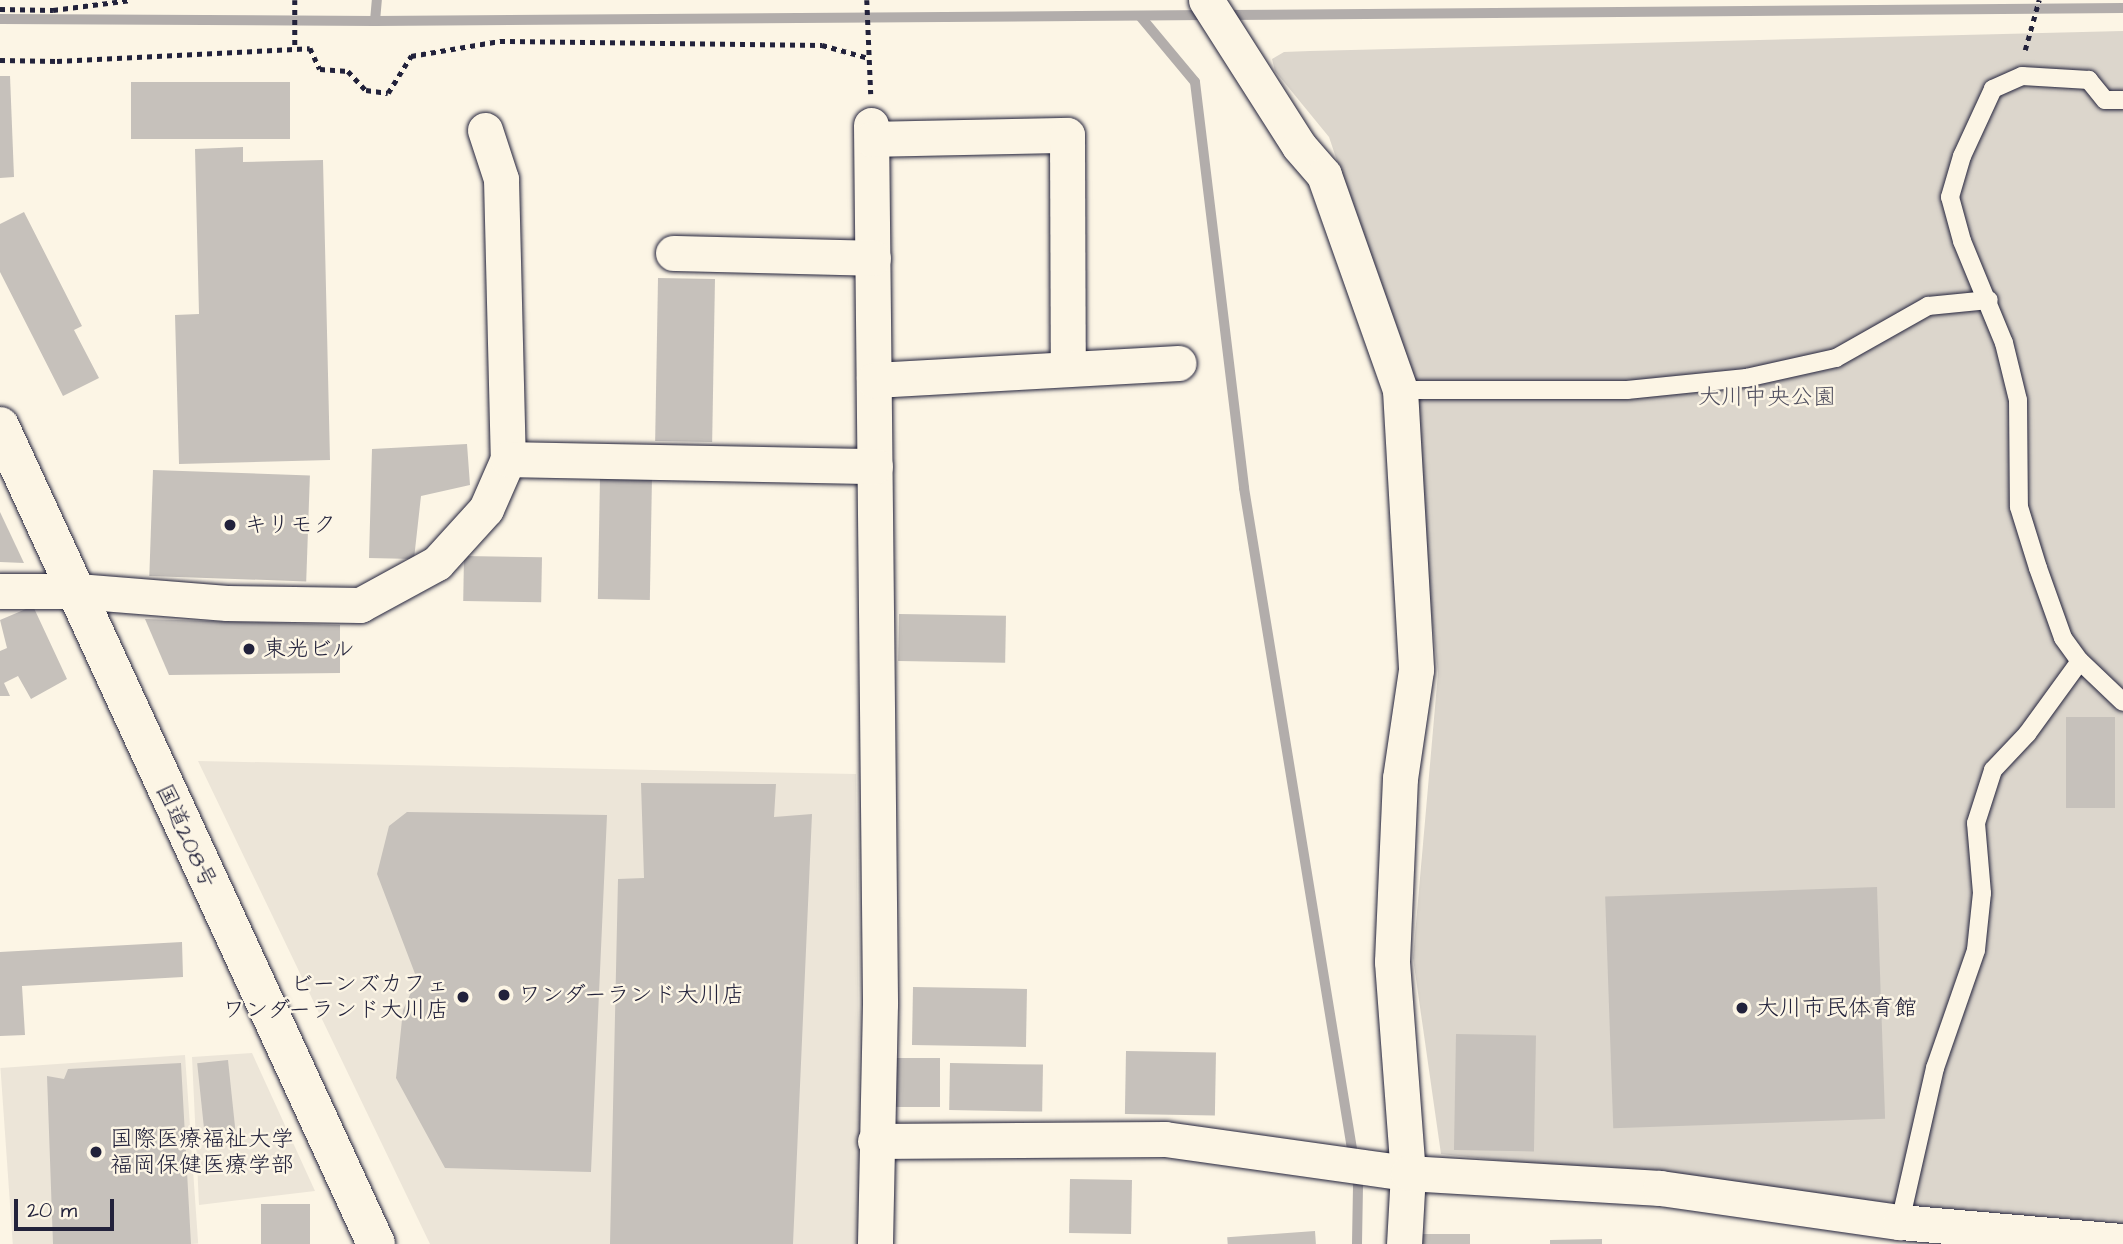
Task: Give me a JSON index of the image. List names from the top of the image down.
{
  "streets": {
    "highway": ["国道208号"]
  },
  "parks": ["大川中央公園"],
  "places": [
    "キリモク",
    "東光ビル",
    "ワンダーランド大川店",
    "ビーンズカフェ ワンダーランド大川店",
    "大川市民体育館",
    "国際医療福祉大学 福岡保健医療学部"
  ],
  "scale_bar": "20 m"
}
